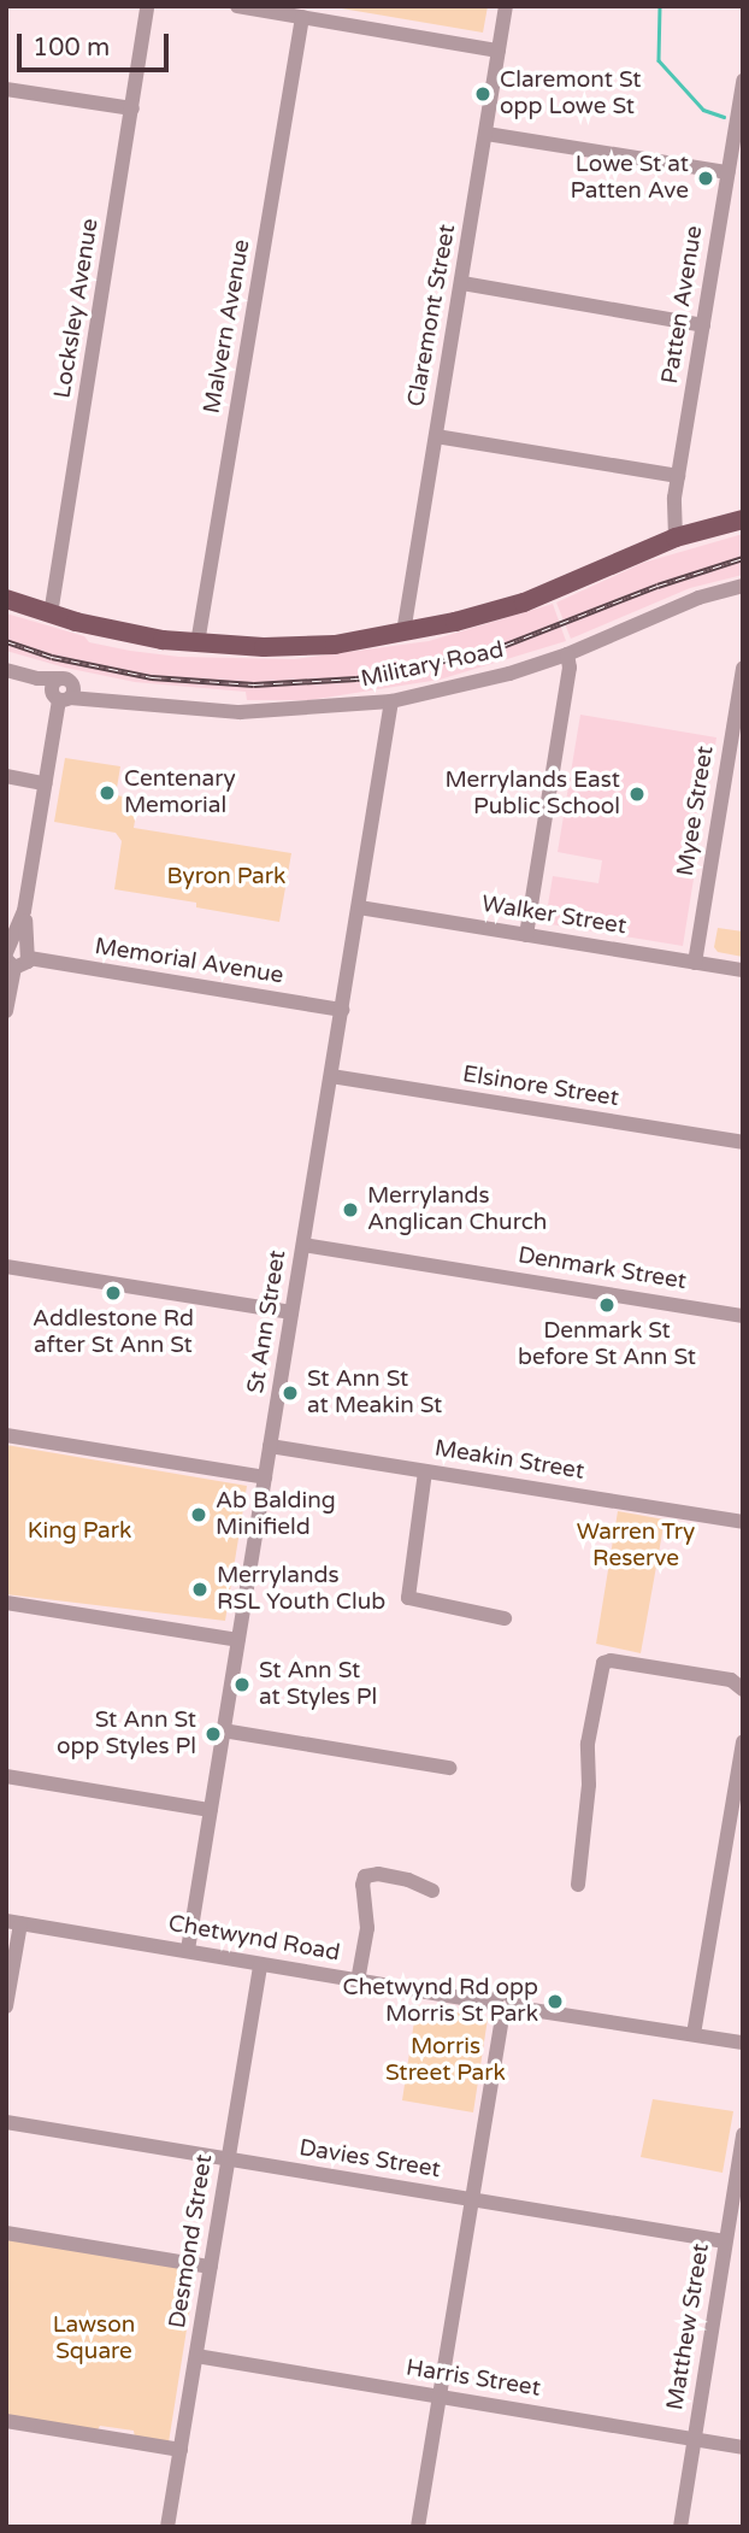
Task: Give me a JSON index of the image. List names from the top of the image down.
{
  "streets": {
    "street": [
      "Patten Avenue",
      "Locksley Avenue",
      "Claremont Street",
      "Malvern Avenue",
      "Military Road",
      "Myee Street",
      "Walker Street",
      "Memorial Avenue",
      "Elsinore Street",
      "Denmark Street",
      "St Ann Street",
      "Meakin Street",
      "Chetwynd Road",
      "Davies Street",
      "Desmond Street",
      "Matthew Street",
      "Harris Street"
    ]
  },
  "crossings": [
    ["Military Road", "St Ann Street"],
    ["Myee Street", "Walker Street"],
    ["Walker Street", "St Ann Street"],
    ["Memorial Avenue", "St Ann Street"],
    ["Elsinore Street", "St Ann Street"],
    ["Denmark Street", "St Ann Street"],
    ["St Ann Street", "Meakin Street"],
    ["St Ann Street", "Chetwynd Road"],
    ["Chetwynd Road", "Desmond Street"],
    ["Davies Street", "Desmond Street"],
    ["Davies Street", "Matthew Street"],
    ["Desmond Street", "Harris Street"],
    ["Matthew Street", "Harris Street"]
  ],
  "parks": [
    "Byron Park",
    "King Park",
    "Warren Try Reserve",
    "Morris Street Park",
    "Lawson Square"
  ],
  "places": [
    "Claremont St opp Lowe St",
    "Lowe St at Patten Ave",
    "Centenary Memorial",
    "Merrylands East Public School",
    "Merrylands Anglican Church",
    "Addlestone Rd after St Ann St",
    "Denmark St before St Ann St",
    "St Ann St at Meakin St",
    "Ab Balding Minifield",
    "Merrylands RSL Youth Club",
    "St Ann St at Styles Pl",
    "St Ann St opp Styles Pl",
    "Chetwynd Rd opp Morris St Park"
  ],
  "scale_bar": "100 m"
}
